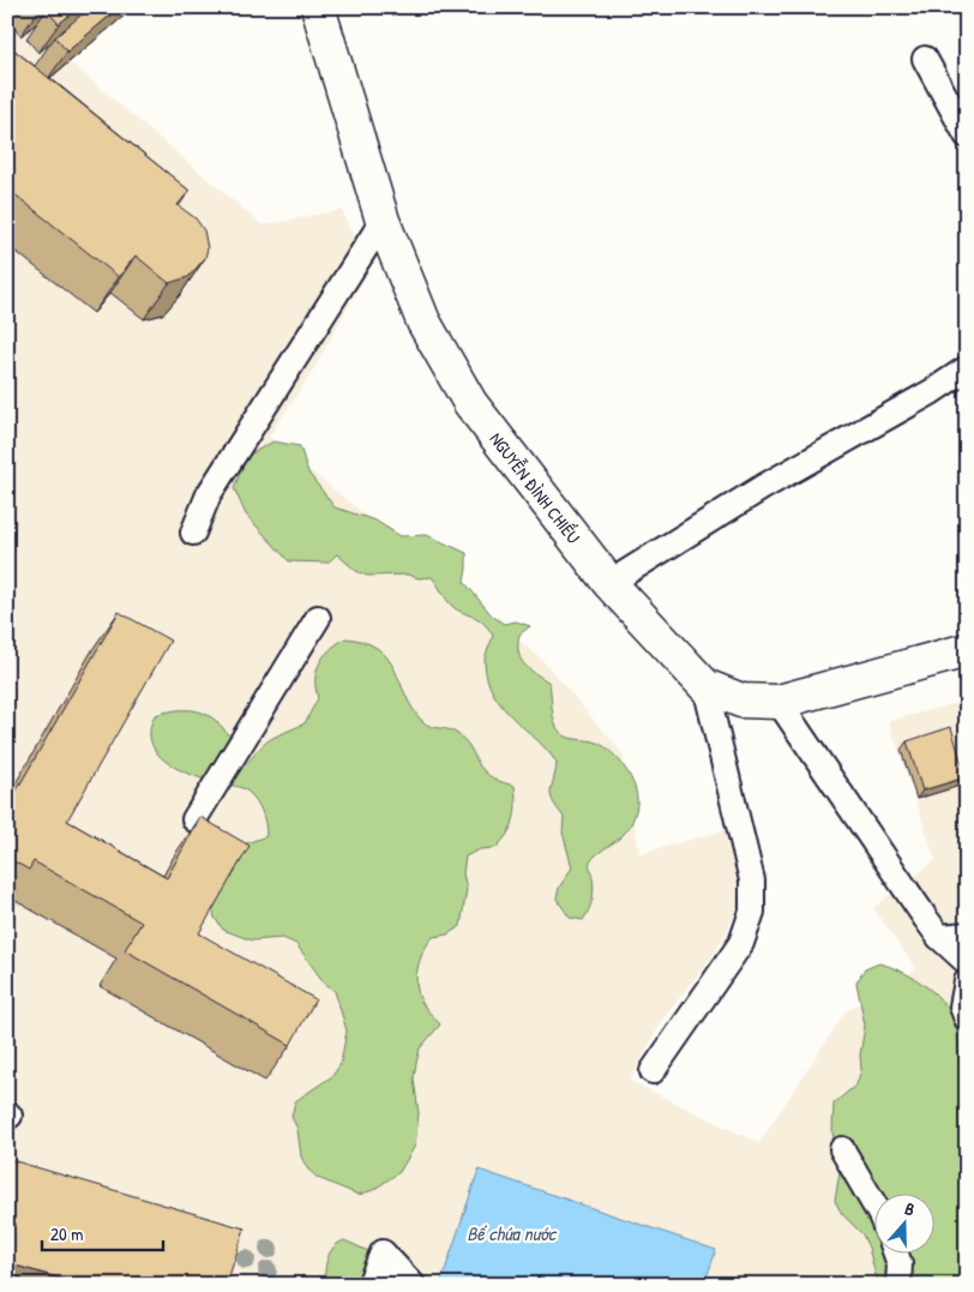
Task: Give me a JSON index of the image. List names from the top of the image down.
{
  "streets": {
    "street": ["NGUYỄN ĐÌNH CHIỂU"]
  },
  "water": ["Bể chứa nước"],
  "scale_bar": "20 m",
  "north": "top"
}
